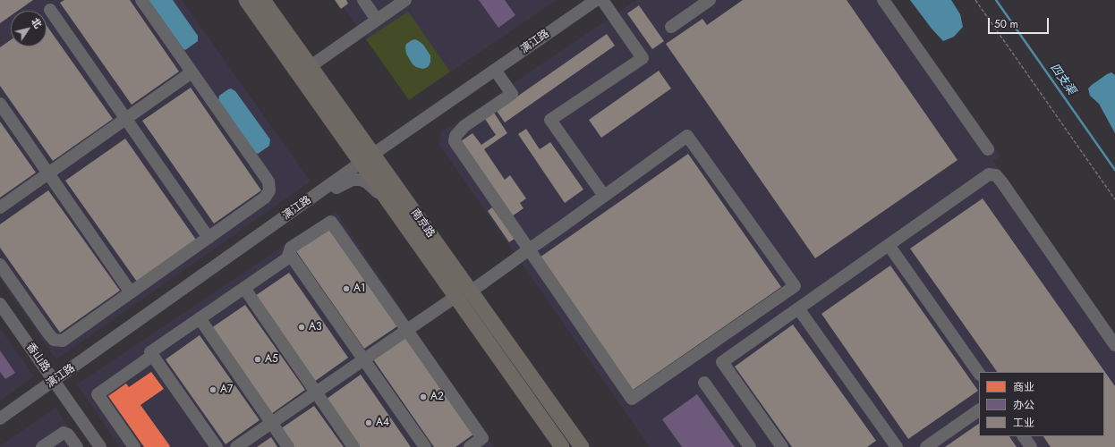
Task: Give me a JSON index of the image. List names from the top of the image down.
{
  "streets": {
    "main road": ["南京路"],
    "street": ["漓江路", "香山路"]
  },
  "crossings": [
    ["漓江路", "南京路"],
    ["漓江路", "香山路"]
  ],
  "water": ["四支渠"],
  "places": [
    "A1",
    "A3",
    "A5",
    "A7",
    "A2",
    "A4"
  ],
  "legend": ["商业", "办公", "工业"],
  "scale_bar": "50 m",
  "north": "top right"
}
